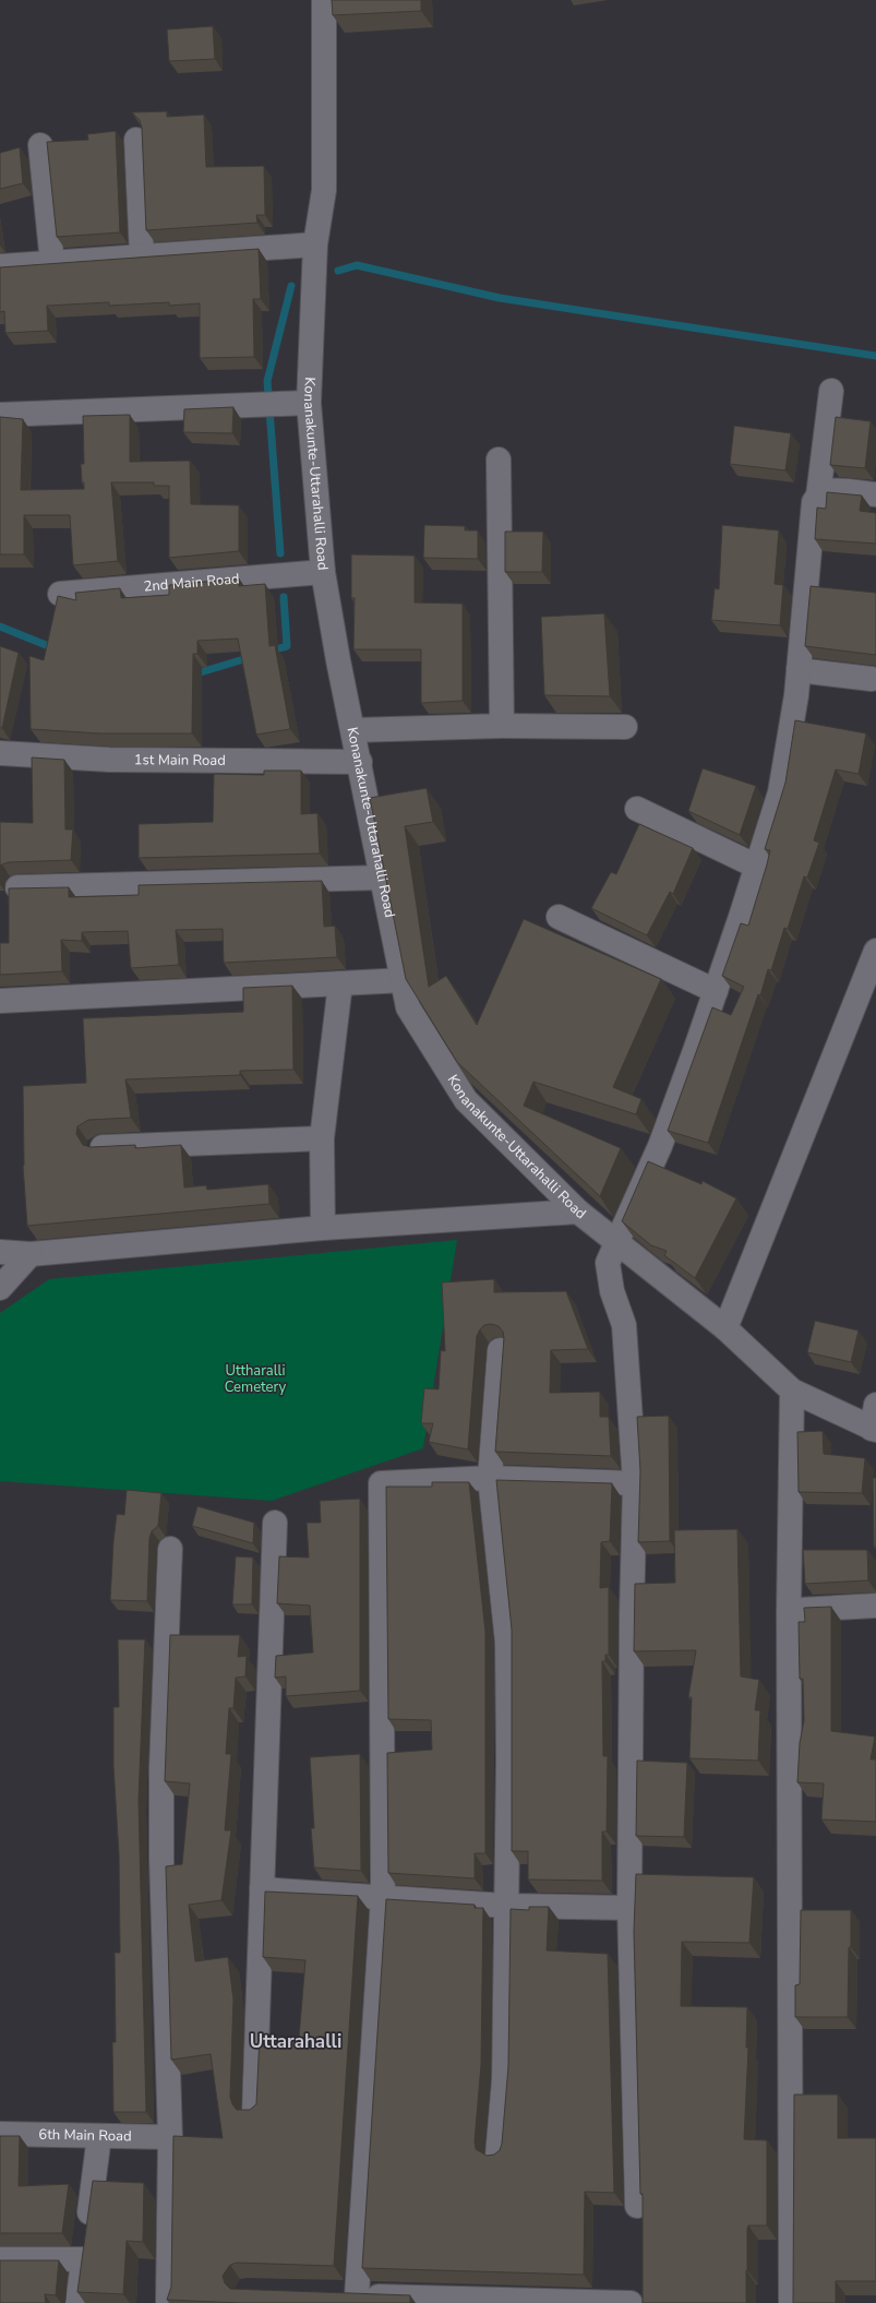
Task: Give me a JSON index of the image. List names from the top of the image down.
{
  "streets": {
    "street": [
      "Konanakunte-Uttarahalli Road",
      "2nd Main Road",
      "1st Main Road",
      "6th Main Road"
    ]
  },
  "crossings": [
    ["Konanakunte-Uttarahalli Road", "2nd Main Road"],
    ["Konanakunte-Uttarahalli Road", "1st Main Road"]
  ],
  "districts": ["Uttarahalli"],
  "parks": ["Uttharalli Cemetery"]
}
